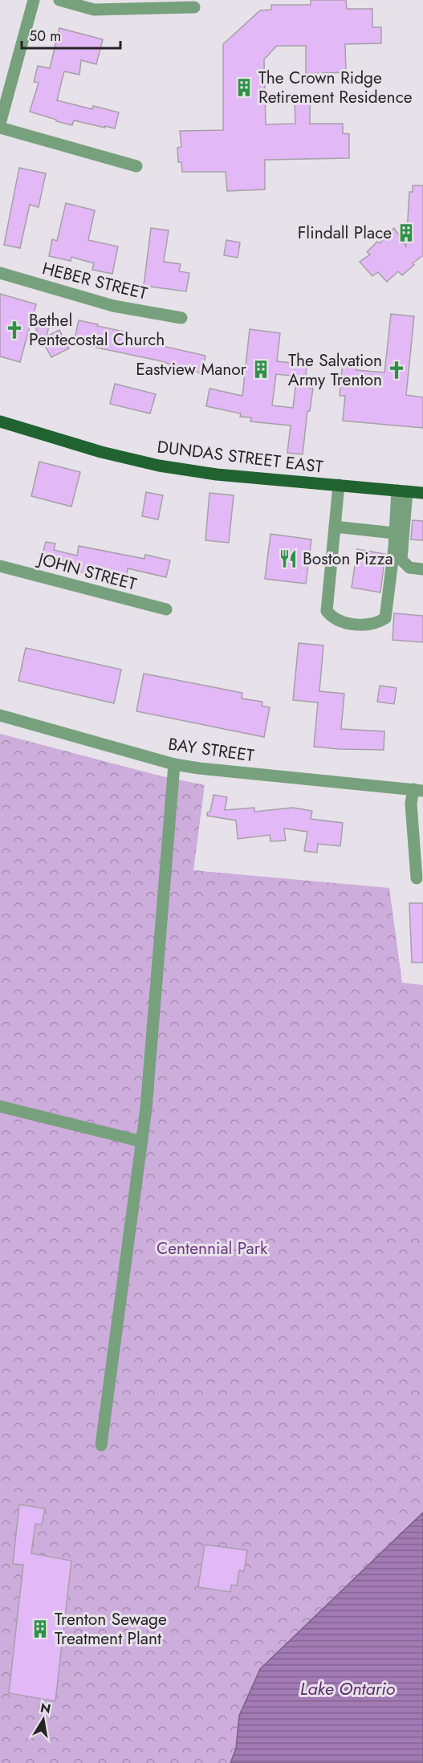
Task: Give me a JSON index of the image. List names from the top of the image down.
{
  "streets": {
    "main road": ["DUNDAS STREET EAST"],
    "street": ["HEBER STREET", "JOHN STREET", "BAY STREET"]
  },
  "water": ["Lake Ontario"],
  "parks": ["Centennial Park"],
  "places": {
    "building": [
      "The Crown Ridge Retirement Residence",
      "Flindall Place",
      "Eastview Manor",
      "Trenton Sewage Treatment Plant"
    ],
    "church": ["Bethel Pentecostal Church", "The Salvation Army Trenton"],
    "restaurant": ["Boston Pizza"]
  },
  "scale_bar": "50 m",
  "north": "top"
}
